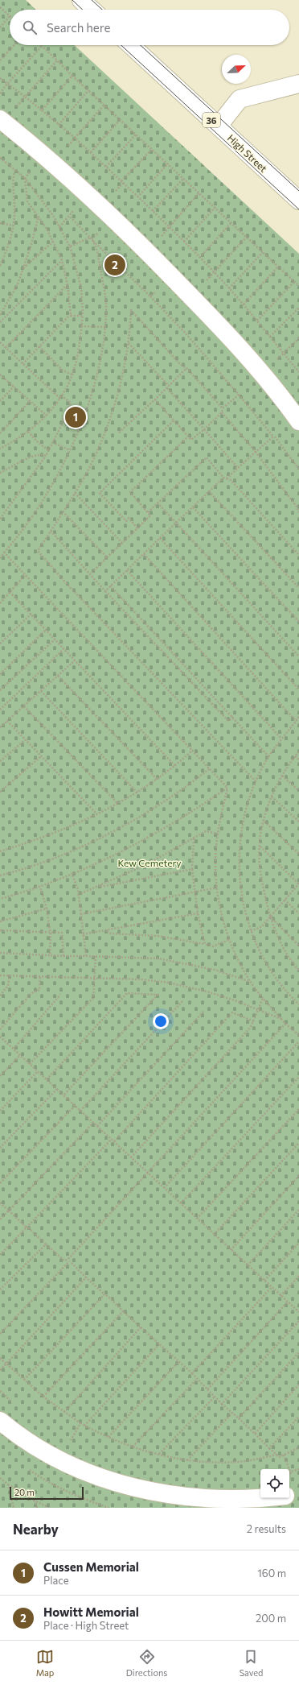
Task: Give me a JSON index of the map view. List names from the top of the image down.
{
  "streets": {
    "main road": ["36", "High Street"]
  },
  "parks": ["Kew Cemetery"],
  "scale_bar": "20 m",
  "north": "top right",
  "page": {
    "search": "Search here",
    "pins": ["2", "1"],
    "scale": "20 m",
    "heading": ["Nearby", "2 results"],
    "list": [
      {
        "mark": "1",
        "name": "Cussen Memorial",
        "note": "Place",
        "value": "160 m"
      },
      {
        "mark": "2",
        "name": "Howitt Memorial",
        "note": "Place · High Street",
        "value": "200 m"
      }
    ],
    "nav": ["Map", "Directions", "Saved"]
  }
}
